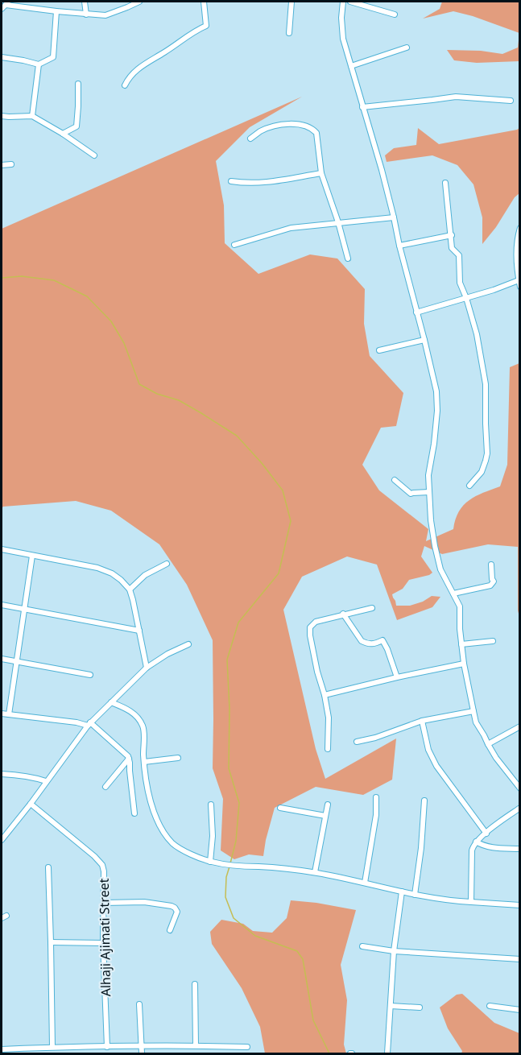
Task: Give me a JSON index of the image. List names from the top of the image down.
{
  "streets": {
    "street": ["Alhaji Ajimati Street"]
  }
}
